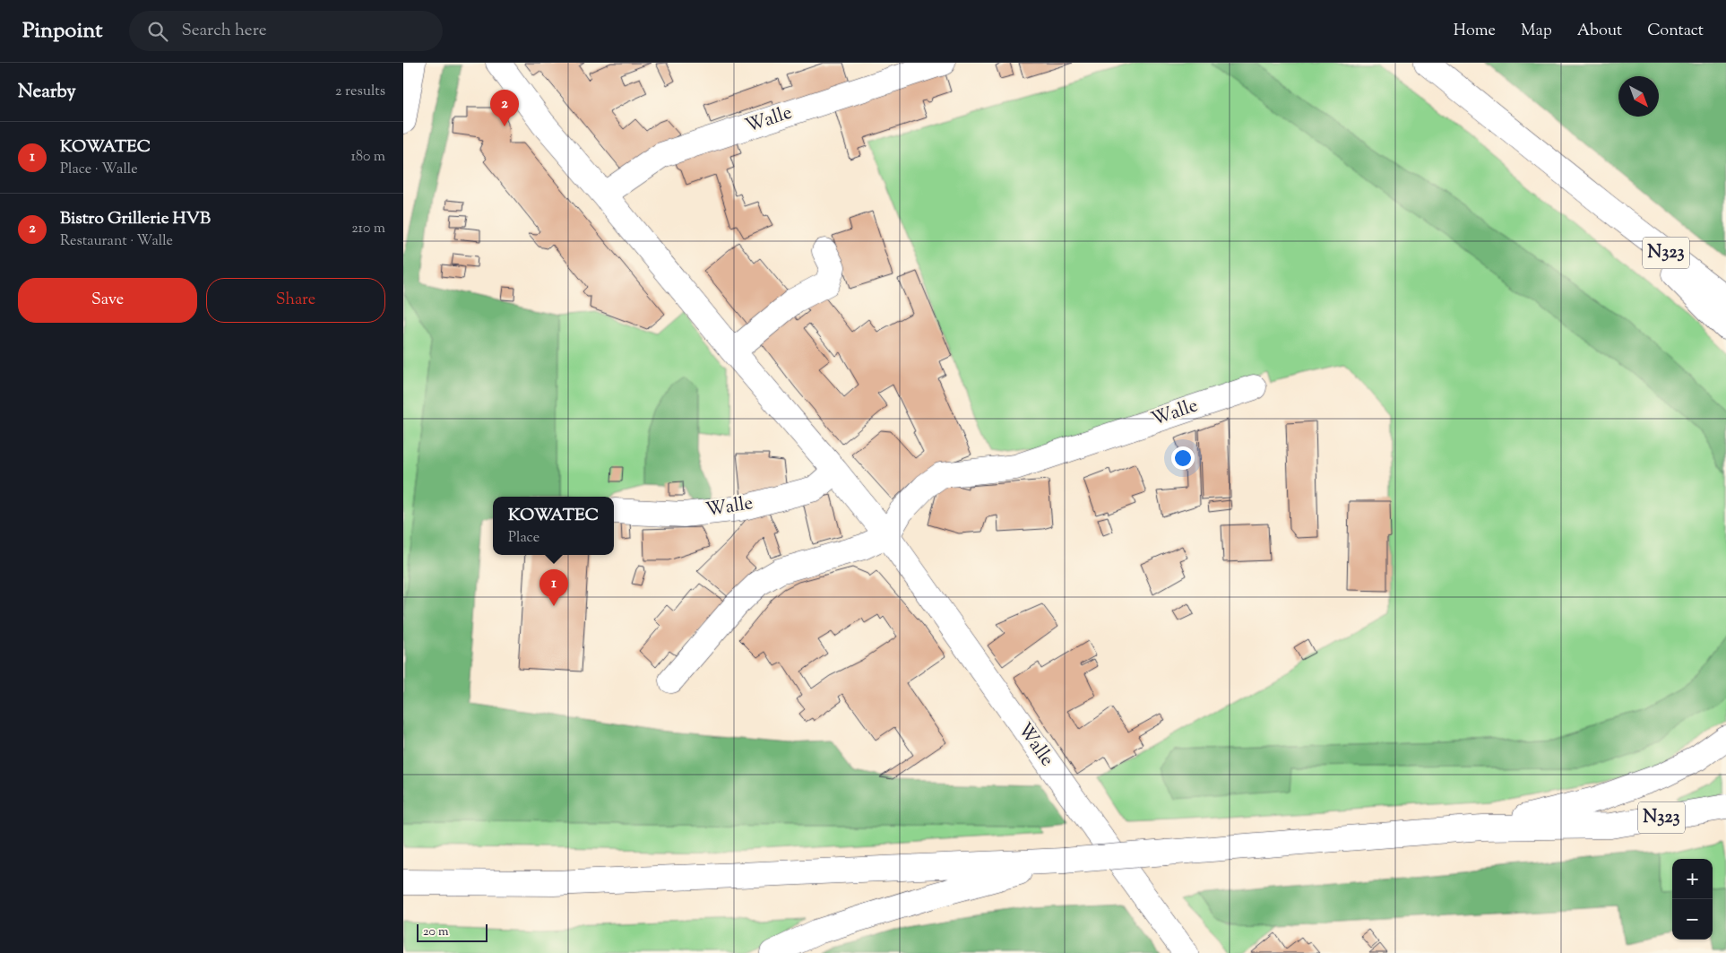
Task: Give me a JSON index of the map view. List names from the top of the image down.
{
  "streets": {
    "main road": ["Walle", "N323"]
  },
  "scale_bar": "20 m",
  "north": "bottom right",
  "page": {
    "header": "Pinpoint",
    "search": "Search here",
    "nav": [
      "Home",
      "Map",
      "About",
      "Contact"
    ],
    "heading": ["Nearby", "2 results"],
    "pins": ["2", "1"],
    "list": [
      {
        "mark": "1",
        "name": "KOWATEC",
        "note": "Place · Walle",
        "value": "180 m"
      },
      {
        "mark": "2",
        "name": "Bistro Grillerie HVB",
        "note": "Restaurant · Walle",
        "value": "210 m"
      }
    ],
    "buttons": ["Save", "Share"],
    "popup": ["KOWATEC", "Place"],
    "map_buttons": ["+", "−"],
    "scale": "20 m"
  }
}
